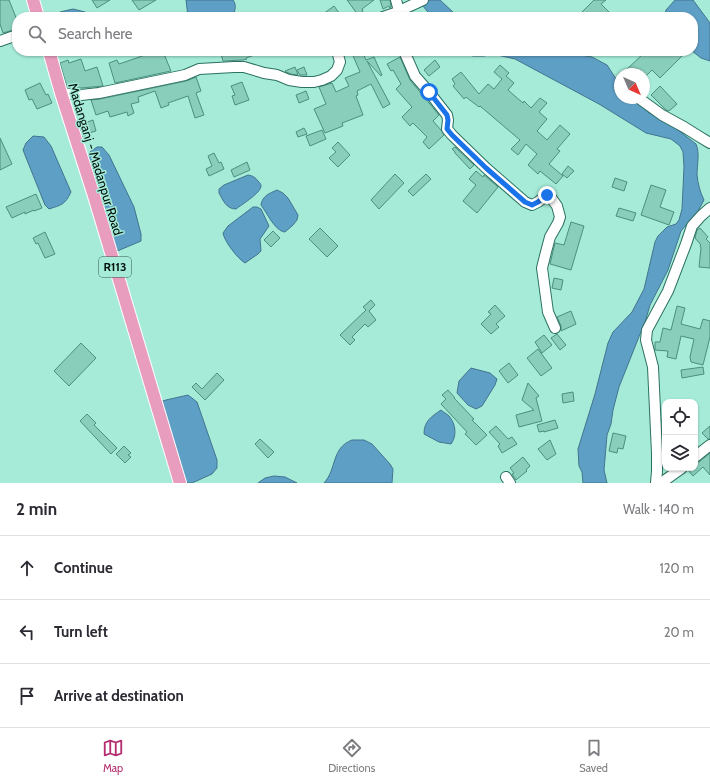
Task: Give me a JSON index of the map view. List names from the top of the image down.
{
  "streets": {
    "main road": ["Madanganj - Madanpur Road", "R113"]
  },
  "north": "bottom right",
  "page": {
    "search": "Search here",
    "heading": ["2 min", "Walk · 140 m"],
    "list": [
      ["Continue", "120 m"],
      ["Turn left", "20 m"],
      "Arrive at destination"
    ],
    "nav": ["Map", "Directions", "Saved"]
  }
}
